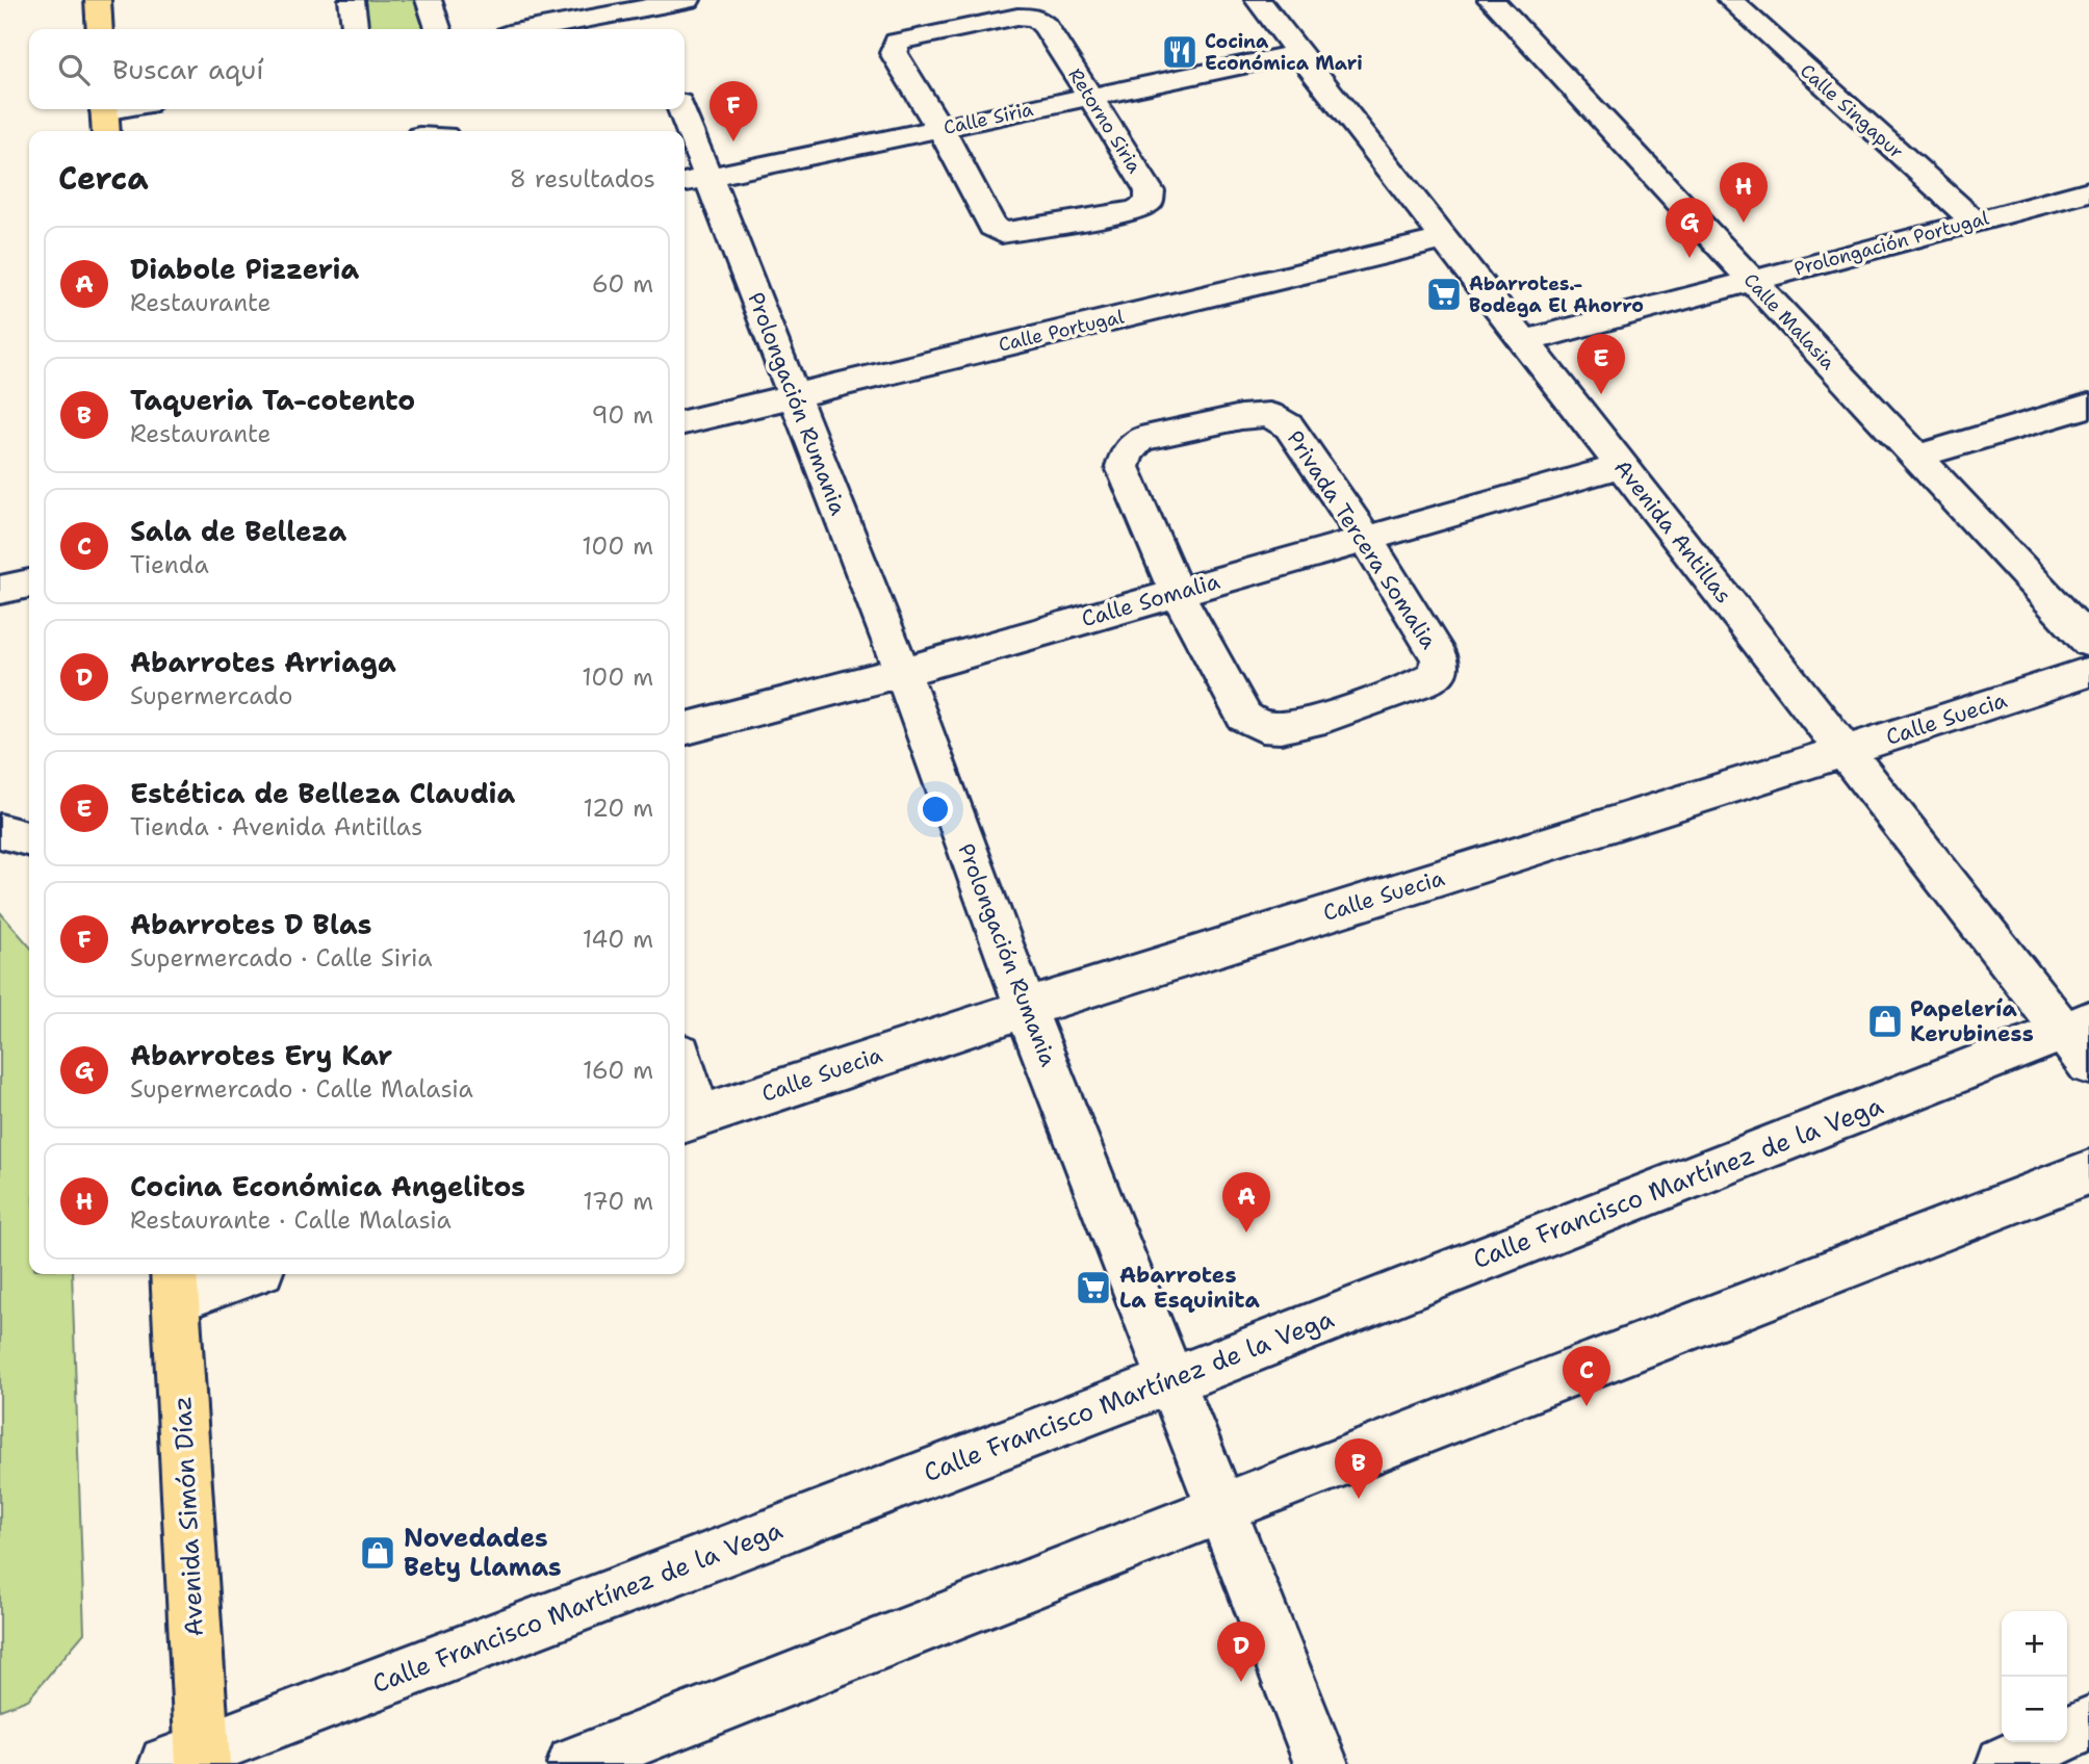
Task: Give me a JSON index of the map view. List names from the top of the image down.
{
  "streets": {
    "main road": ["Avenida Simón Díaz"],
    "street": [
      "Calle Singapur",
      "Calle Siria",
      "Retorno Siria",
      "Prolongación Portugal",
      "Calle Malasia",
      "Calle Portugal",
      "Prolongación Rumania",
      "Avenida Antillas",
      "Privada Tercera Somalia",
      "Calle Somalia",
      "Calle Suecia",
      "Calle Francisco Martínez de la Vega"
    ]
  },
  "crossings": [
    ["Calle Singapur", "Prolongación Portugal"],
    ["Calle Siria", "Retorno Siria"],
    ["Calle Siria", "Prolongación Rumania"],
    ["Calle Siria", "Avenida Antillas"],
    ["Prolongación Portugal", "Calle Malasia"],
    ["Prolongación Portugal", "Avenida Antillas"],
    ["Calle Portugal", "Prolongación Rumania"],
    ["Calle Portugal", "Avenida Antillas"],
    ["Prolongación Rumania", "Calle Somalia"],
    ["Prolongación Rumania", "Calle Suecia"],
    ["Prolongación Rumania", "Calle Francisco Martínez de la Vega"],
    ["Avenida Antillas", "Calle Somalia"],
    ["Avenida Antillas", "Calle Suecia"],
    ["Avenida Antillas", "Calle Francisco Martínez de la Vega"],
    ["Privada Tercera Somalia", "Calle Somalia"],
    ["Calle Francisco Martínez de la Vega", "Avenida Simón Díaz"]
  ],
  "places": {
    "restaurant": ["Cocina Económica Mari"],
    "supermarket": ["Abarrotes.- Bodega El Ahorro", "Abarrotes La Esquinita"],
    "shop": ["Papelería Kerubiness", "Novedades Bety Llamas"]
  },
  "page": {
    "search": "Buscar aquí",
    "pins": [
      "F",
      "H",
      "G",
      "E",
      "A",
      "C",
      "B",
      "D"
    ],
    "heading": ["Cerca", "8 resultados"],
    "list": [
      {
        "mark": "A",
        "name": "Diabole Pizzeria",
        "note": "Restaurante",
        "value": "60 m"
      },
      {
        "mark": "B",
        "name": "Taqueria Ta-cotento",
        "note": "Restaurante",
        "value": "90 m"
      },
      {
        "mark": "C",
        "name": "Sala de Belleza",
        "note": "Tienda",
        "value": "100 m"
      },
      {
        "mark": "D",
        "name": "Abarrotes Arriaga",
        "note": "Supermercado",
        "value": "100 m"
      },
      {
        "mark": "E",
        "name": "Estética de Belleza Claudia",
        "note": "Tienda · Avenida Antillas",
        "value": "120 m"
      },
      {
        "mark": "F",
        "name": "Abarrotes D Blas",
        "note": "Supermercado · Calle Siria",
        "value": "140 m"
      },
      {
        "mark": "G",
        "name": "Abarrotes Ery Kar",
        "note": "Supermercado · Calle Malasia",
        "value": "160 m"
      },
      {
        "mark": "H",
        "name": "Cocina Económica Angelitos",
        "note": "Restaurante · Calle Malasia",
        "value": "170 m"
      }
    ],
    "map_buttons": ["+", "−"]
  }
}
